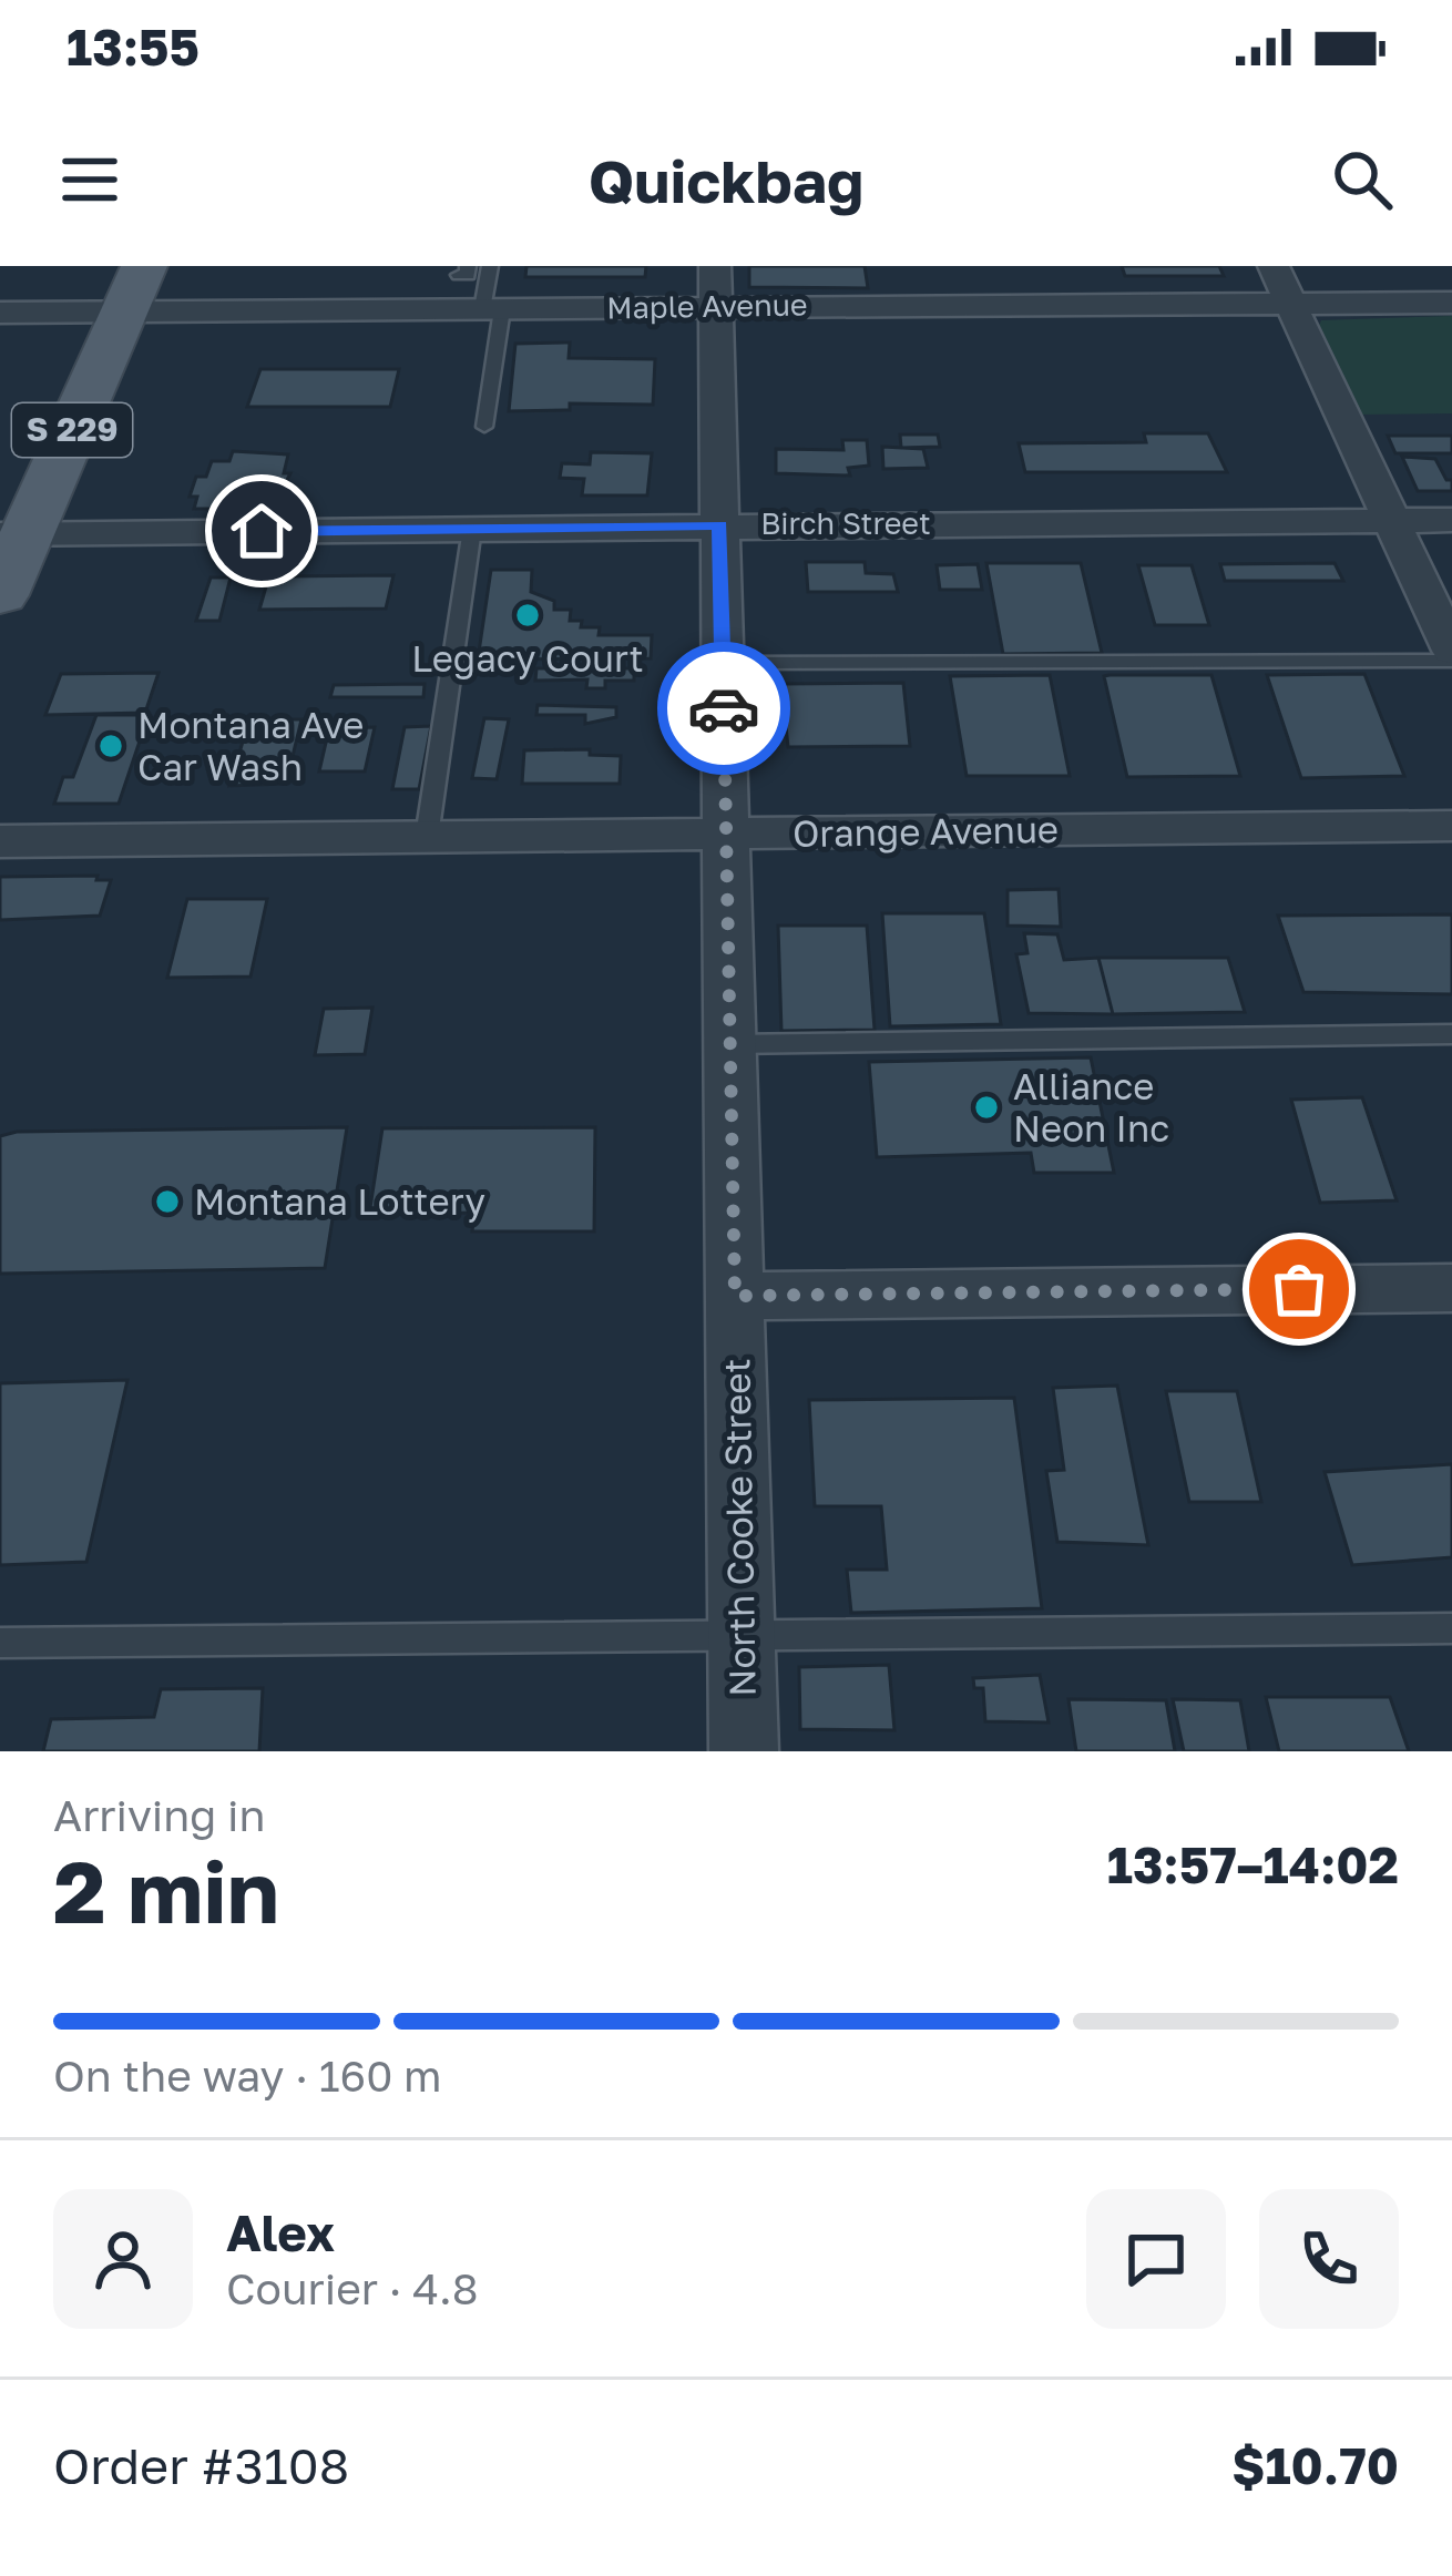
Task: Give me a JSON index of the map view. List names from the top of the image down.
{
  "streets": {
    "main road": ["S 229"],
    "street": [
      "Maple Avenue",
      "Birch Street",
      "Orange Avenue",
      "North Cooke Street"
    ]
  },
  "crossings": [
    ["Maple Avenue", "S 229"],
    ["Maple Avenue", "North Cooke Street"],
    ["S 229", "Birch Street"],
    ["Birch Street", "North Cooke Street"],
    ["Orange Avenue", "North Cooke Street"]
  ],
  "places": [
    "Legacy Court",
    "Montana Ave Car Wash",
    "Alliance Neon Inc",
    "Montana Lottery"
  ],
  "page": {
    "status": "13:55",
    "header": "Quickbag",
    "heading": ["2 min", "Arriving in", "13:57–14:02"],
    "panel": [
      "Alex",
      "Courier · 4.8",
      "Order #3108",
      "$10.70"
    ],
    "bar": "On the way · 160 m"
  }
}
